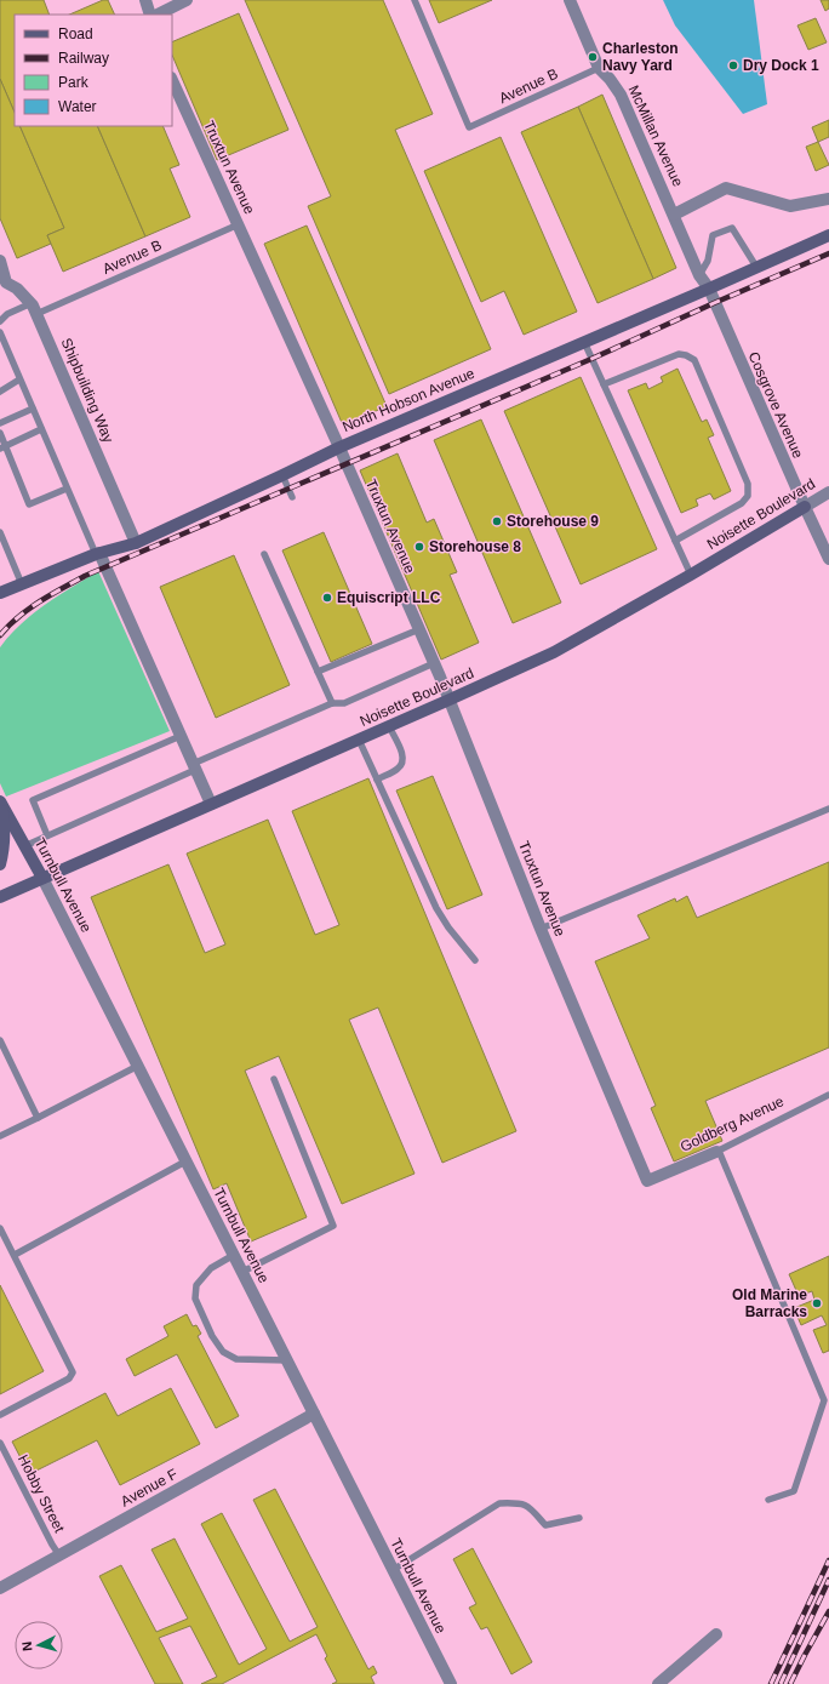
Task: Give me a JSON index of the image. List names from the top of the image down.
{
  "streets": {
    "street": [
      "McMillan Avenue",
      "Truxtun Avenue",
      "Shipbuilding Way",
      "North Hobson Avenue",
      "Cosgrove Avenue",
      "Noisette Boulevard",
      "Turnbull Avenue",
      "Goldberg Avenue",
      "Avenue F"
    ],
    "lane": ["Avenue B", "Hobby Street"]
  },
  "crossings": [
    ["Avenue B", "McMillan Avenue"],
    ["Avenue B", "Truxtun Avenue"],
    ["Avenue B", "Shipbuilding Way"],
    ["McMillan Avenue", "North Hobson Avenue"],
    ["McMillan Avenue", "Cosgrove Avenue"],
    ["Truxtun Avenue", "North Hobson Avenue"],
    ["Truxtun Avenue", "Noisette Boulevard"],
    ["Truxtun Avenue", "Goldberg Avenue"],
    ["Shipbuilding Way", "North Hobson Avenue"],
    ["North Hobson Avenue", "Cosgrove Avenue"],
    ["Cosgrove Avenue", "Noisette Boulevard"],
    ["Noisette Boulevard", "Turnbull Avenue"],
    ["Turnbull Avenue", "Avenue F"],
    ["Avenue F", "Hobby Street"]
  ],
  "places": [
    "Charleston Navy Yard",
    "Dry Dock 1",
    "Storehouse 9",
    "Storehouse 8",
    "Equiscript LLC",
    "Old Marine Barracks"
  ],
  "legend": [
    "Road",
    "Railway",
    "Park",
    "Water"
  ],
  "north": "left"
}
